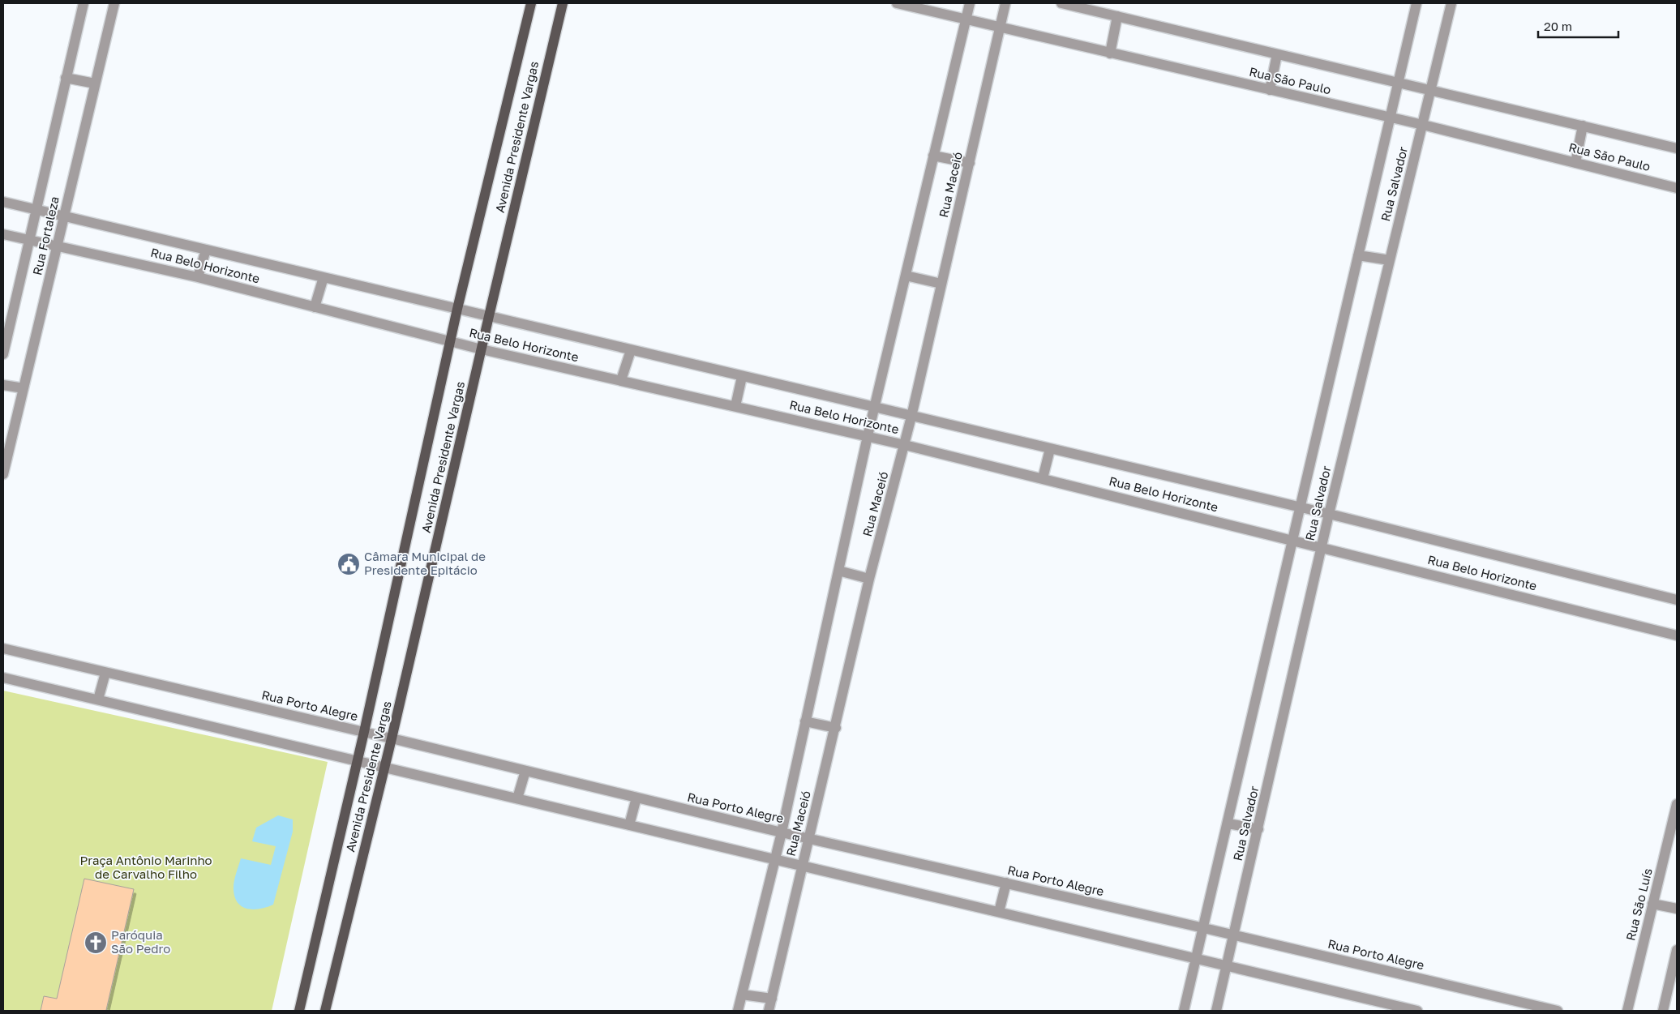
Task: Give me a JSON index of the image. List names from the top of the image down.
{
  "streets": {
    "main road": ["Avenida Presidente Vargas"],
    "street": [
      "Rua São Paulo",
      "Rua Salvador",
      "Rua Maceió",
      "Rua Fortaleza",
      "Rua Belo Horizonte",
      "Rua Porto Alegre",
      "Rua São Luís"
    ]
  },
  "crossings": [
    ["Rua São Paulo", "Rua Salvador"],
    ["Rua São Paulo", "Rua Maceió"],
    ["Avenida Presidente Vargas", "Rua Belo Horizonte"],
    ["Avenida Presidente Vargas", "Rua Porto Alegre"],
    ["Rua Salvador", "Rua Belo Horizonte"],
    ["Rua Salvador", "Rua Porto Alegre"],
    ["Rua Maceió", "Rua Belo Horizonte"],
    ["Rua Maceió", "Rua Porto Alegre"],
    ["Rua Fortaleza", "Rua Belo Horizonte"]
  ],
  "parks": ["Praça Antônio Marinho de Carvalho Filho"],
  "places": {
    "public building": ["Câmara Municipal de Presidente Epitácio"],
    "church": ["Paróquia São Pedro"]
  },
  "scale_bar": "20 m"
}
